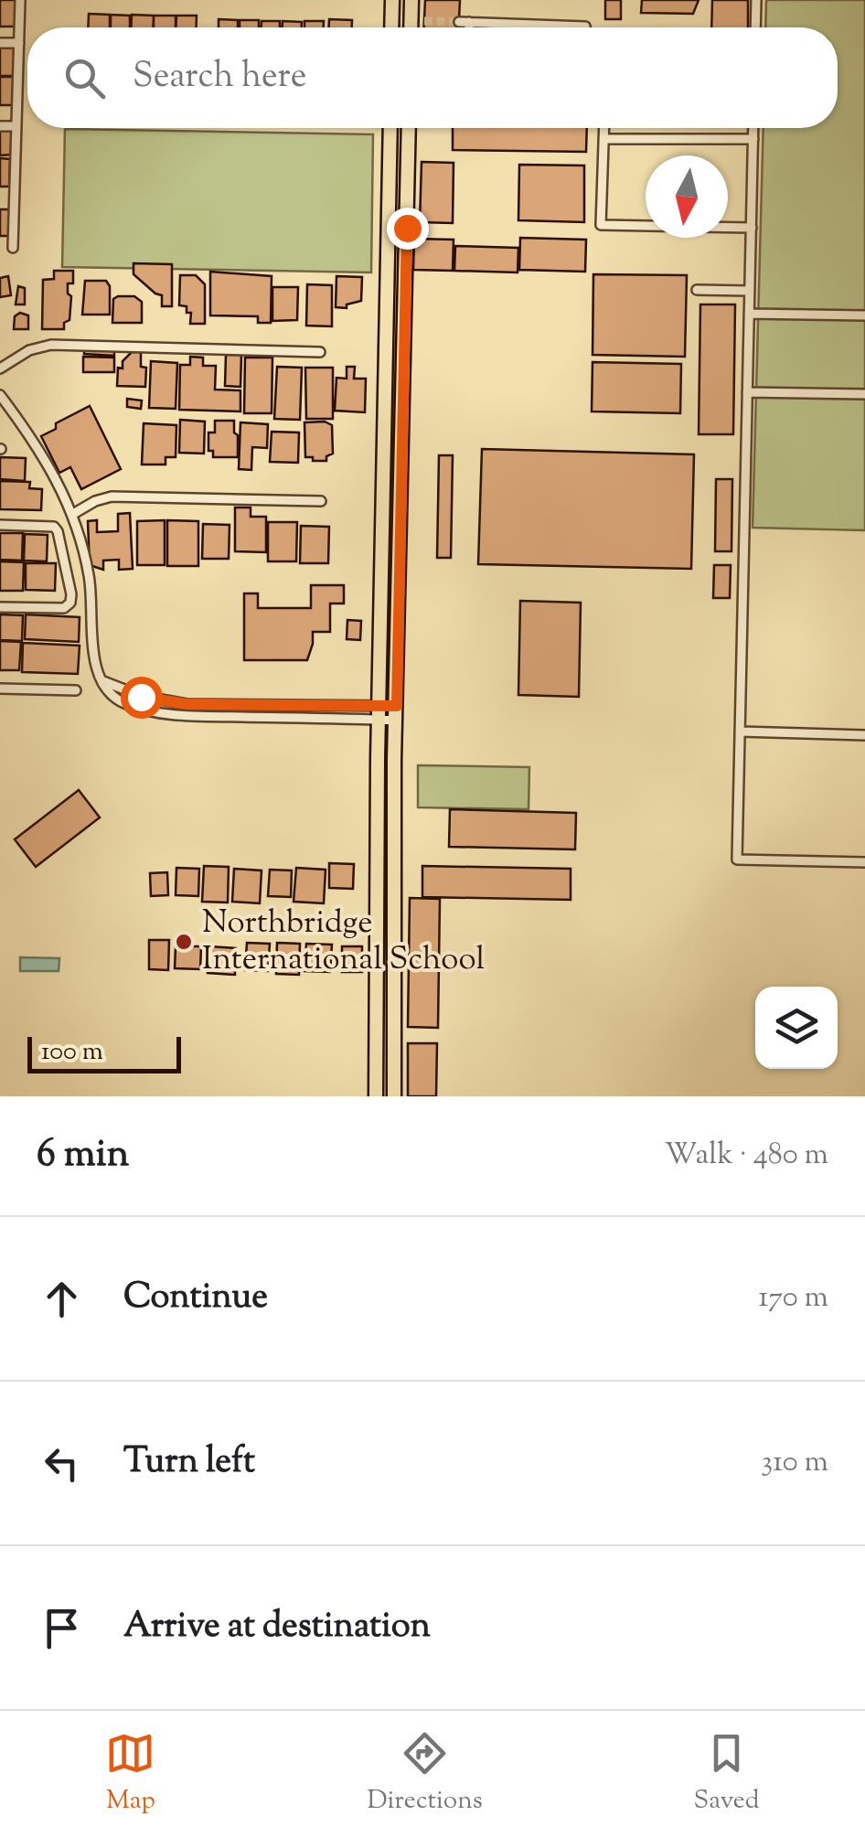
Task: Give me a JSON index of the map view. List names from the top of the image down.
{
  "places": ["Northbridge International School"],
  "scale_bar": "100 m",
  "north": "bottom",
  "page": {
    "search": "Search here",
    "scale": "100 m",
    "heading": ["6 min", "Walk · 480 m"],
    "list": [
      ["Continue", "170 m"],
      ["Turn left", "310 m"],
      "Arrive at destination"
    ],
    "nav": ["Map", "Directions", "Saved"]
  }
}
